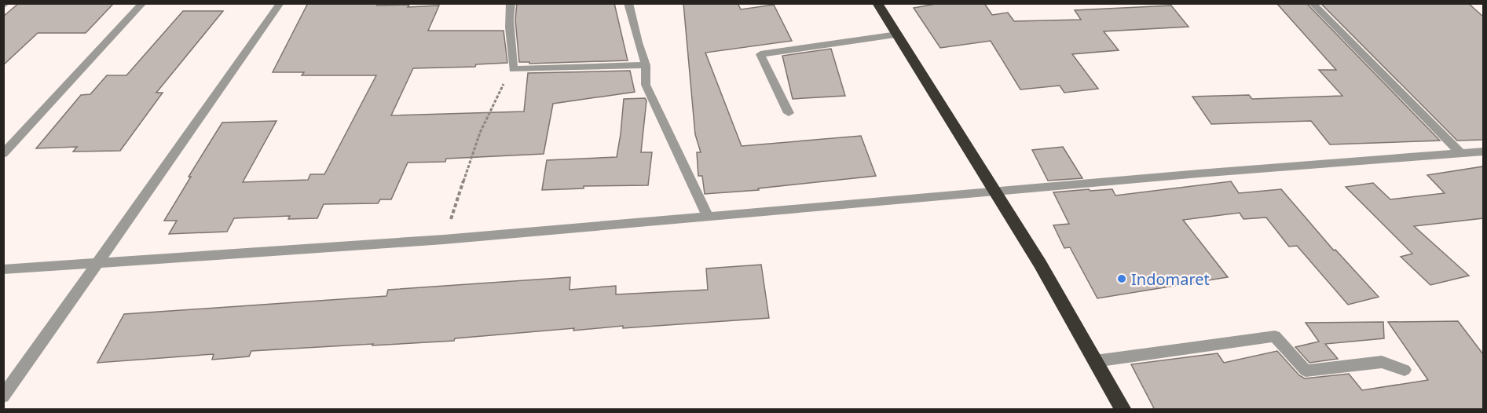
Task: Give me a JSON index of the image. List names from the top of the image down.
{
  "places": ["Indomaret"]
}
